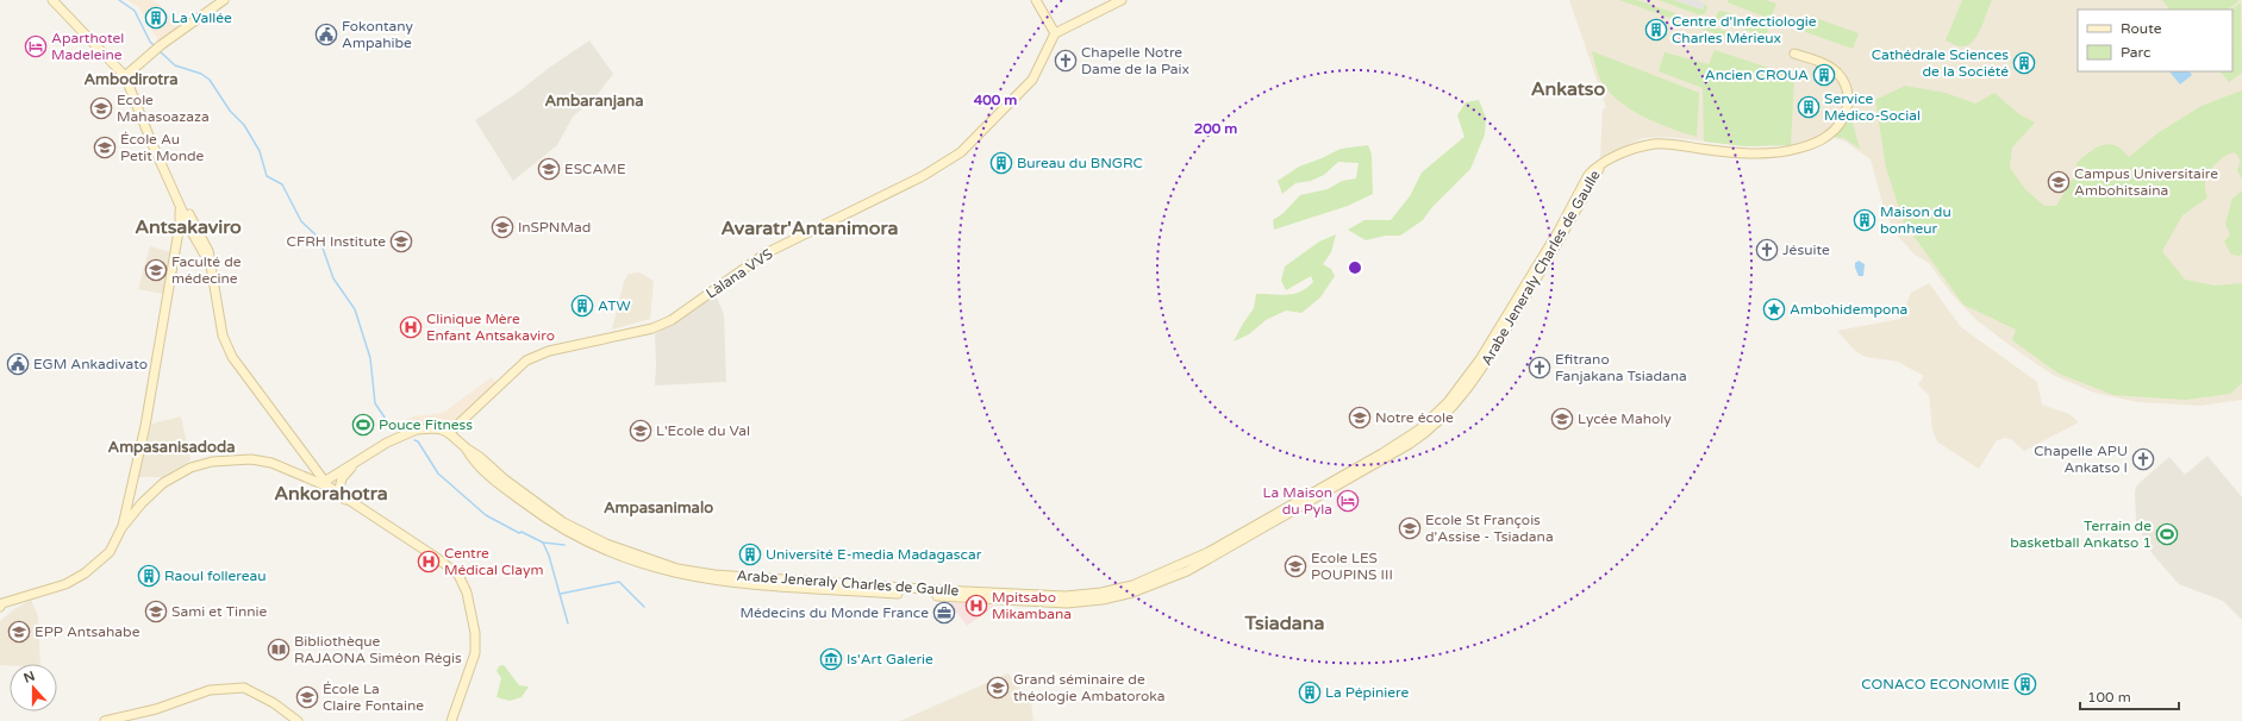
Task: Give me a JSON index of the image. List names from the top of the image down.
{
  "streets": {
    "main road": ["Arabe Jeneraly Charles de Gaulle", "Làlana VVS"]
  },
  "crossings": [
    ["Arabe Jeneraly Charles de Gaulle", "Làlana VVS"]
  ],
  "districts": [
    "Ambodirotra",
    "Ankatso",
    "Ambaranjana",
    "Antsakaviro",
    "Avaratr'Antanimora",
    "Ampasanisadoda",
    "Ankorahotra",
    "Ampasanimalo",
    "Tsiadana"
  ],
  "places": {
    "building": [
      "La Vallée",
      "Centre d'Infectiologie Charles Mérieux",
      "Cathédrale Sciences de la Société",
      "Ancien CROUA",
      "Service Médico-Social",
      "Bureau du BNGRC",
      "Maison du bonheur",
      "ATW",
      "Université E-media Madagascar",
      "Raoul follereau",
      "CONACO ECONOMIE",
      "La Pépiniere"
    ],
    "public building": ["Fokontany Ampahibe", "EGM Ankadivato"],
    "hotel": ["Aparthotel Madeleine", "La Maison du Pyla"],
    "church": [
      "Chapelle Notre Dame de la Paix",
      "Jésuite",
      "Efitrano Fanjakana Tsiadana",
      "Chapelle APU Ankatso I"
    ],
    "school or university": [
      "Ecole Mahasoazaza",
      "École Au Petit Monde",
      "ESCAME",
      "Campus Universitaire Ambohitsaina",
      "InSPNMad",
      "CFRH Institute",
      "Faculté de médecine",
      "Notre école",
      "Lycée Maholy",
      "L'Ecole du Val",
      "Ecole St François d'Assise - Tsiadana",
      "Ecole LES POUPINS III",
      "Sami et Tinnie",
      "EPP Antsahabe",
      "Grand séminaire de théologie Ambatoroka",
      "École La Claire Fontaine"
    ],
    "place": ["Ambohidempona"],
    "hospital": ["Clinique Mère Enfant Antsakaviro", "Centre Médical Claym", "Mpitsabo Mikambana"],
    "sports": ["Pouce Fitness", "Terrain de basketball Ankatso 1"],
    "office": ["Médecins du Monde France"],
    "library": ["Bibliothèque RAJAONA Siméon Régis"],
    "museum": ["Is'Art Galerie"]
  },
  "legend": ["Route", "Parc"],
  "scale_bar": "100 m",
  "north": "top",
  "rings": ["400 m", "200 m"]
}
